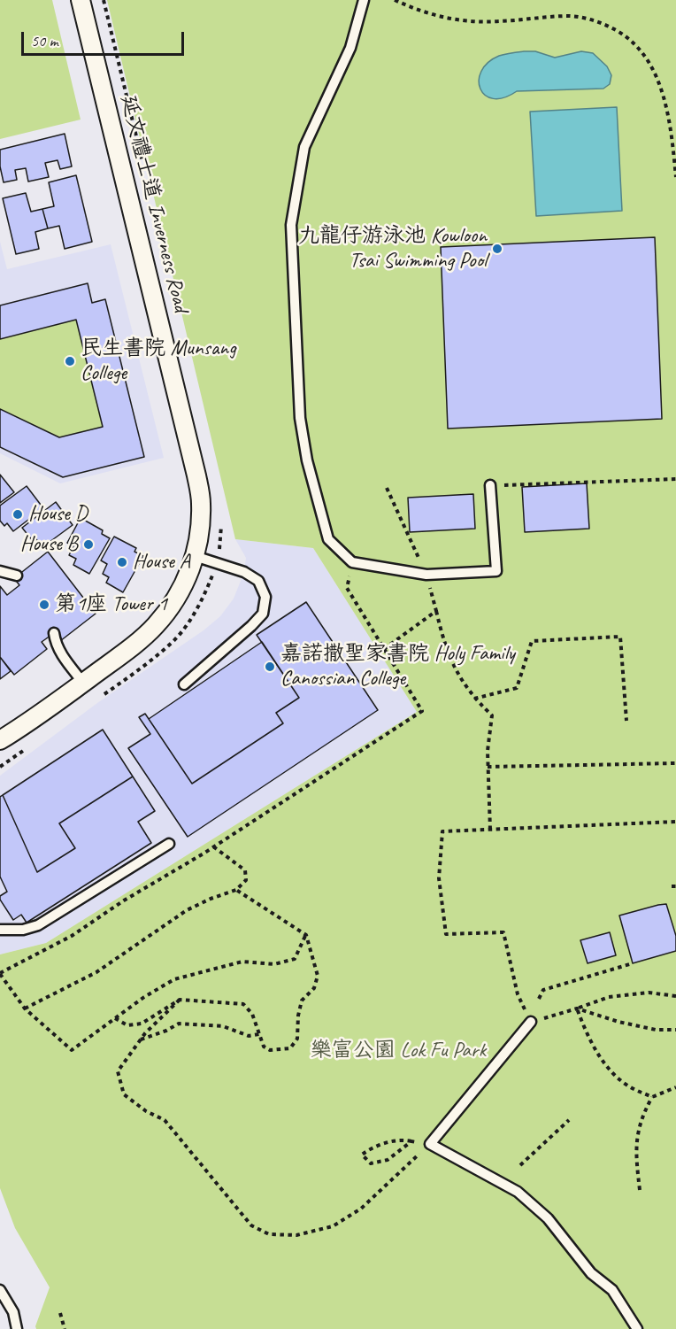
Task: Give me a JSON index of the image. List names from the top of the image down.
{
  "streets": {
    "street": ["延文禮士道 Inverness Road"]
  },
  "parks": ["樂富公園 Lok Fu Park"],
  "places": [
    "九龍仔游泳池 Kowloon Tsai Swimming Pool",
    "民生書院 Munsang College",
    "House D",
    "House B",
    "House A",
    "第1座 Tower 1",
    "嘉諾撒聖家書院 Holy Family Canossian College"
  ],
  "scale_bar": "50 m"
}
